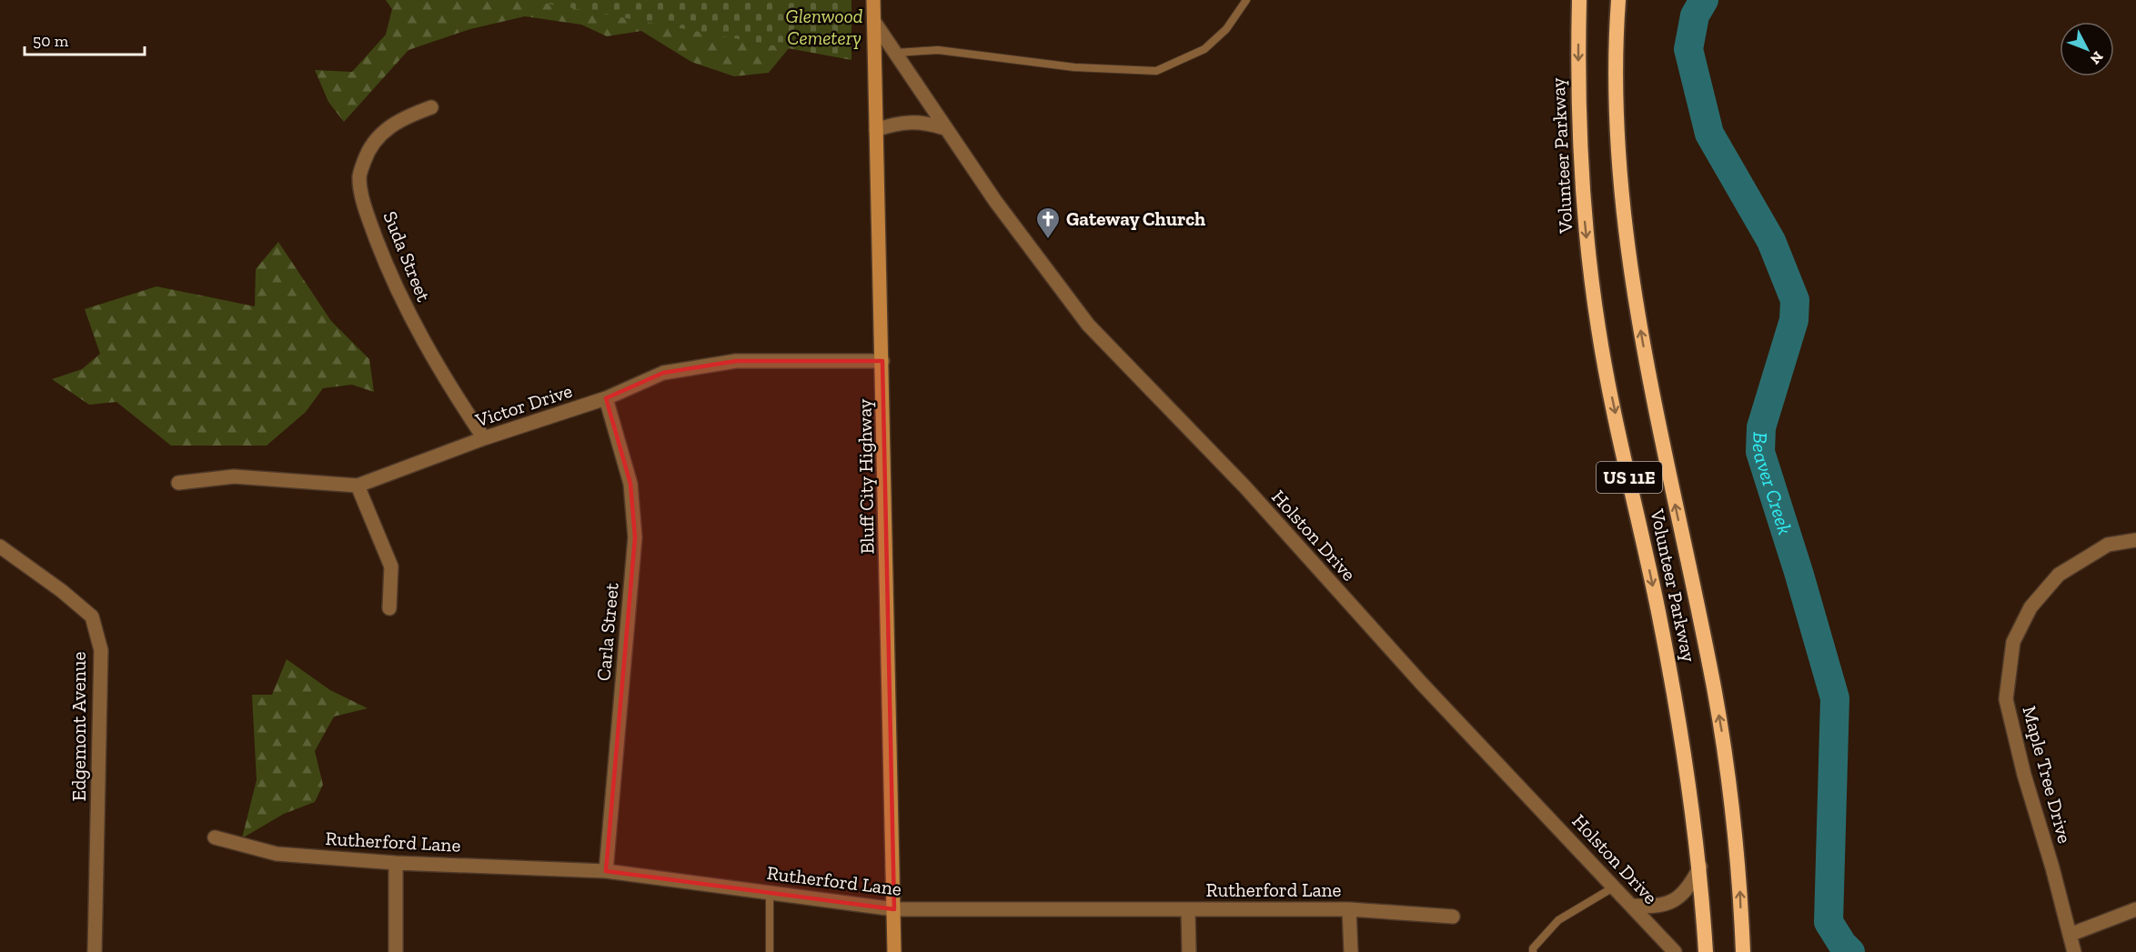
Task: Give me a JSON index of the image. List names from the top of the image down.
{
  "streets": {
    "highway": ["Volunteer Parkway", "US 11E"],
    "main road": ["Bluff City Highway"],
    "street": [
      "Suda Street",
      "Victor Drive",
      "Holston Drive",
      "Carla Street",
      "Edgemont Avenue",
      "Maple Tree Drive",
      "Rutherford Lane"
    ]
  },
  "crossings": [
    ["Suda Street", "Victor Drive"],
    ["Victor Drive", "Bluff City Highway"],
    ["Victor Drive", "Carla Street"],
    ["Bluff City Highway", "Holston Drive"],
    ["Bluff City Highway", "Rutherford Lane"],
    ["Carla Street", "Rutherford Lane"]
  ],
  "water": ["Beaver Creek"],
  "parks": ["Glenwood Cemetery"],
  "places": {
    "church": ["Gateway Church"]
  },
  "scale_bar": "50 m",
  "north": "bottom right"
}
